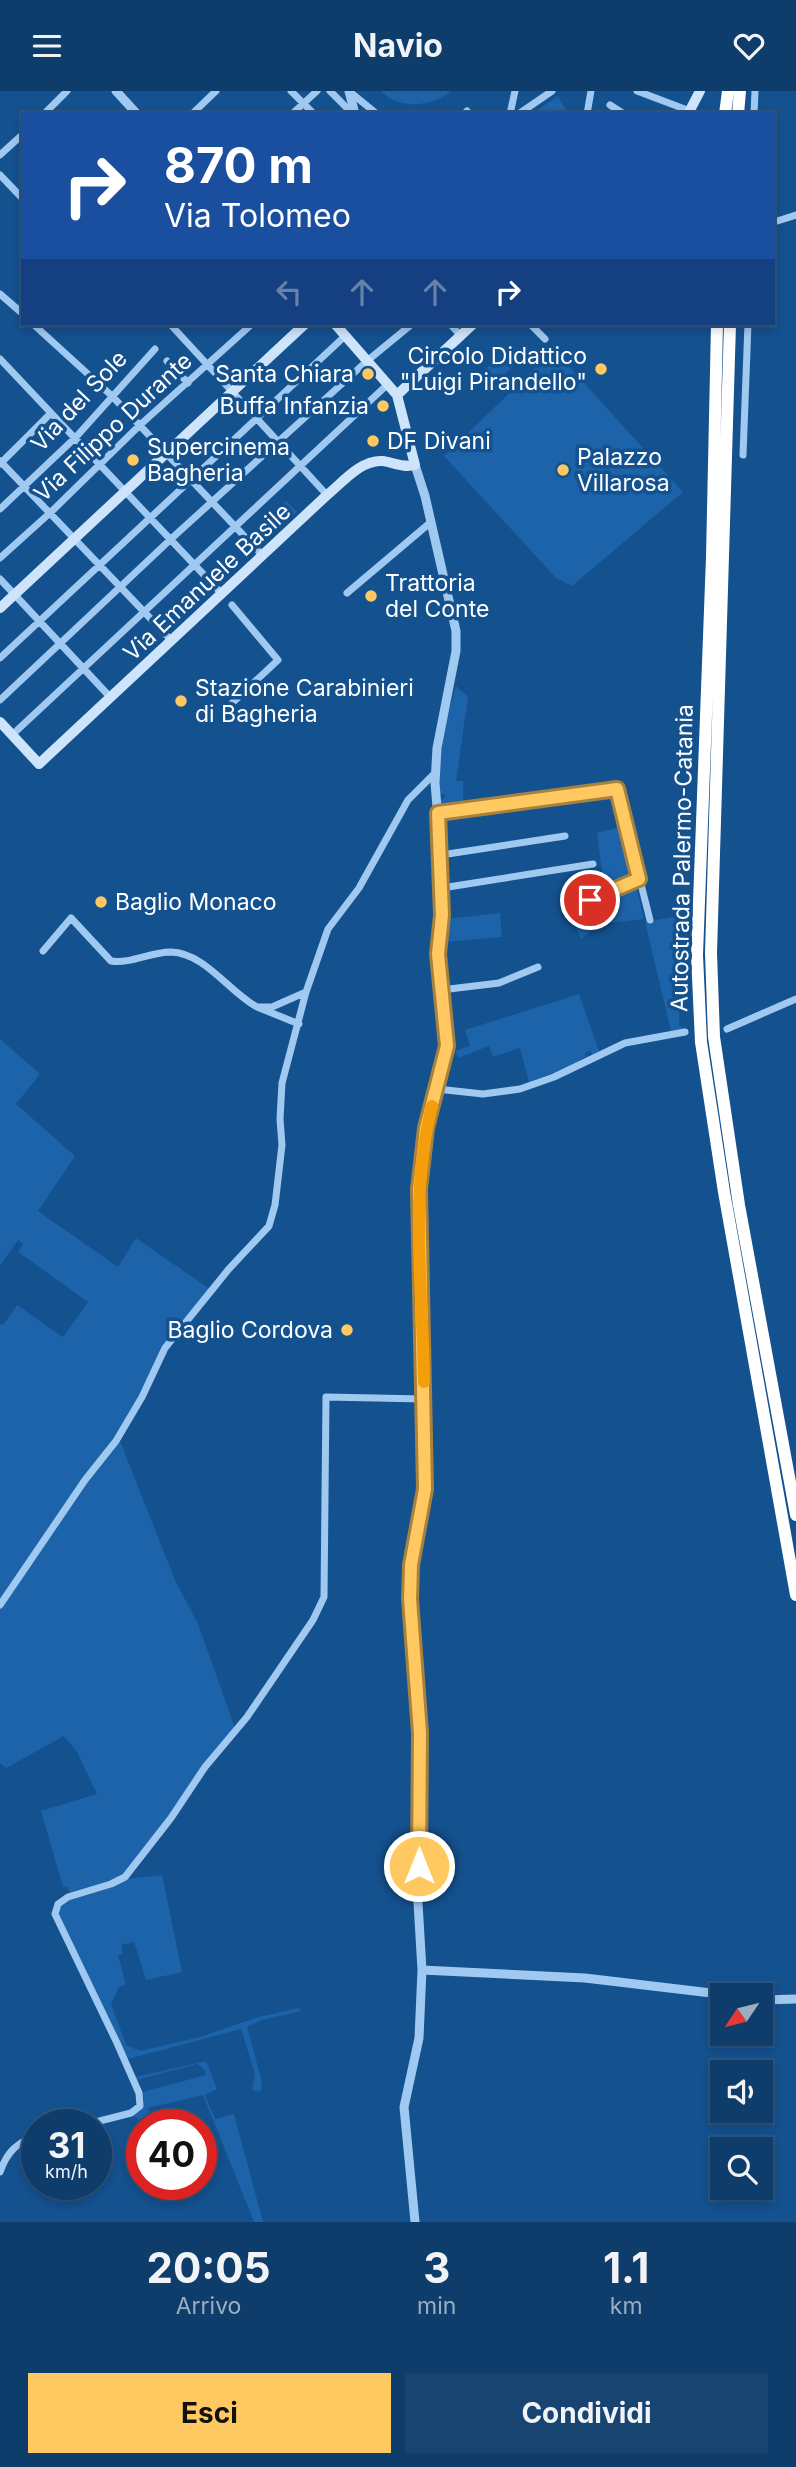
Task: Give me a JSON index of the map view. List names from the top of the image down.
{
  "streets": {
    "highway": ["Autostrada Palermo-Catania"],
    "main road": ["Via Emanuele Basile"],
    "street": ["Via del Sole", "Via Filippo Durante"]
  },
  "places": [
    "Circolo Didattico \"Luigi Pirandello\"",
    "Santa Chiara",
    "Buffa Infanzia",
    "DF Divani",
    "Supercinema Bagheria",
    "Palazzo Villarosa",
    "Trattoria del Conte",
    "Stazione Carabinieri di Bagheria",
    "Baglio Monaco",
    "Baglio Cordova"
  ],
  "north": "bottom left",
  "page": {
    "header": "Navio",
    "turn": ["870 m", "Via Tolomeo"],
    "speed": "31 km/h",
    "limit": "40",
    "eta": [
      "20:05",
      "Arrivo",
      "3",
      "min",
      "1.1",
      "km"
    ],
    "buttons": ["Esci", "Condividi"]
  }
}
